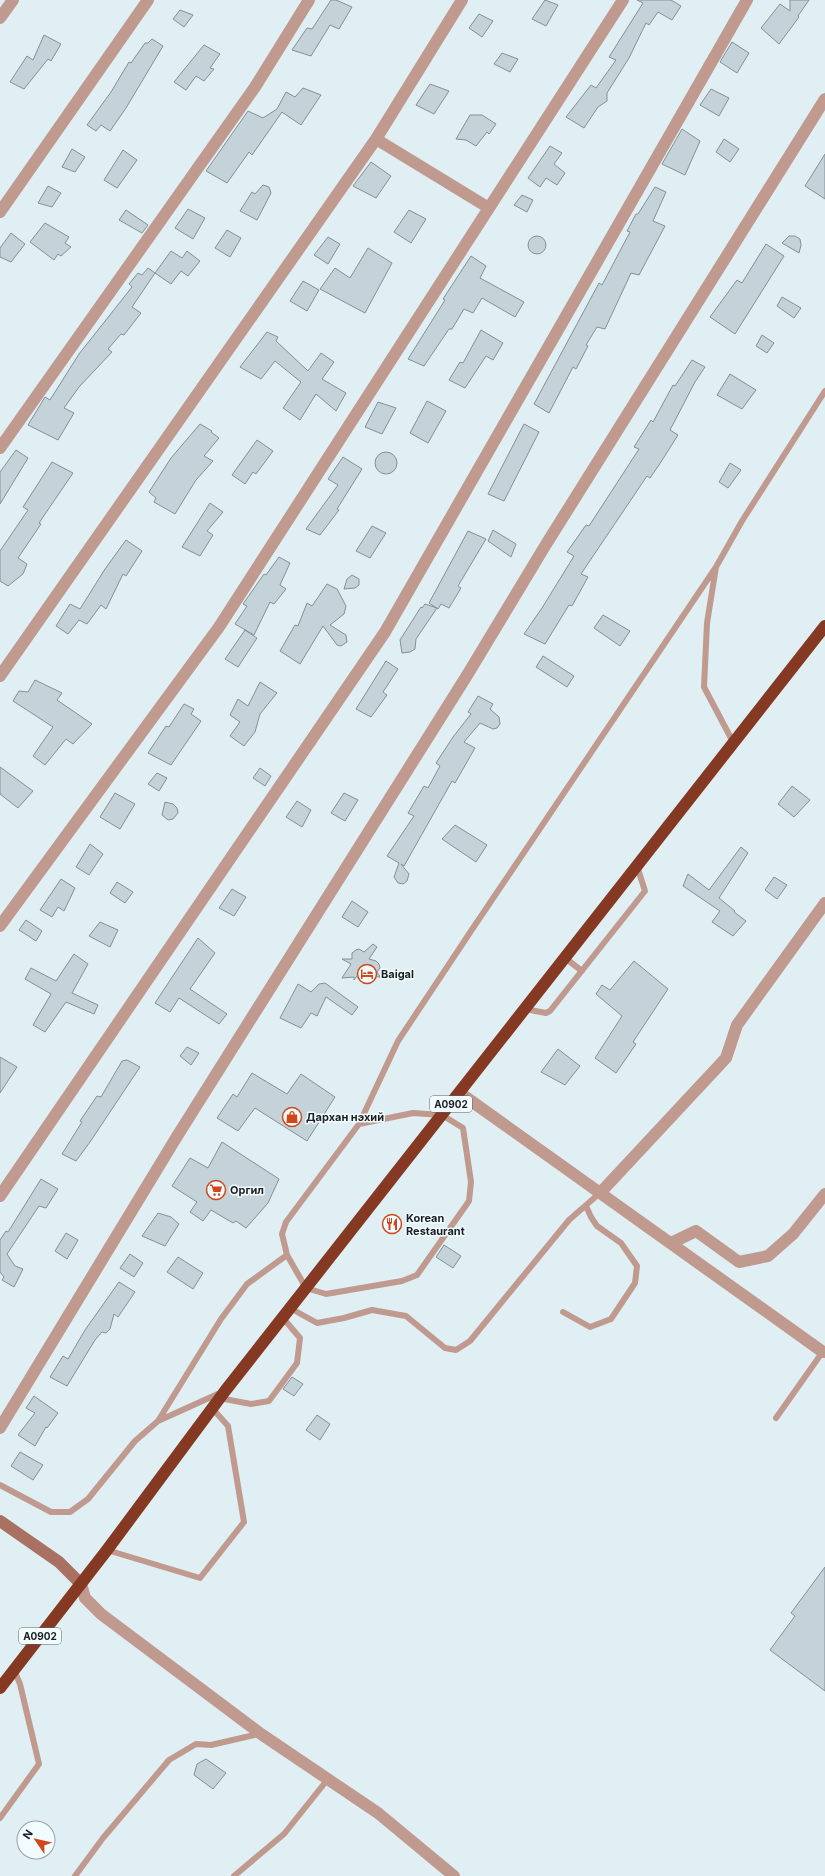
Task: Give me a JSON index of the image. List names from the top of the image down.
{
  "streets": {
    "highway": ["A0902"]
  },
  "places": {
    "hotel": ["Baigal"],
    "shop": ["Дархан нэхий"],
    "supermarket": ["Оргил"],
    "restaurant": ["Korean Restaurant"]
  },
  "north": "top left"
}
